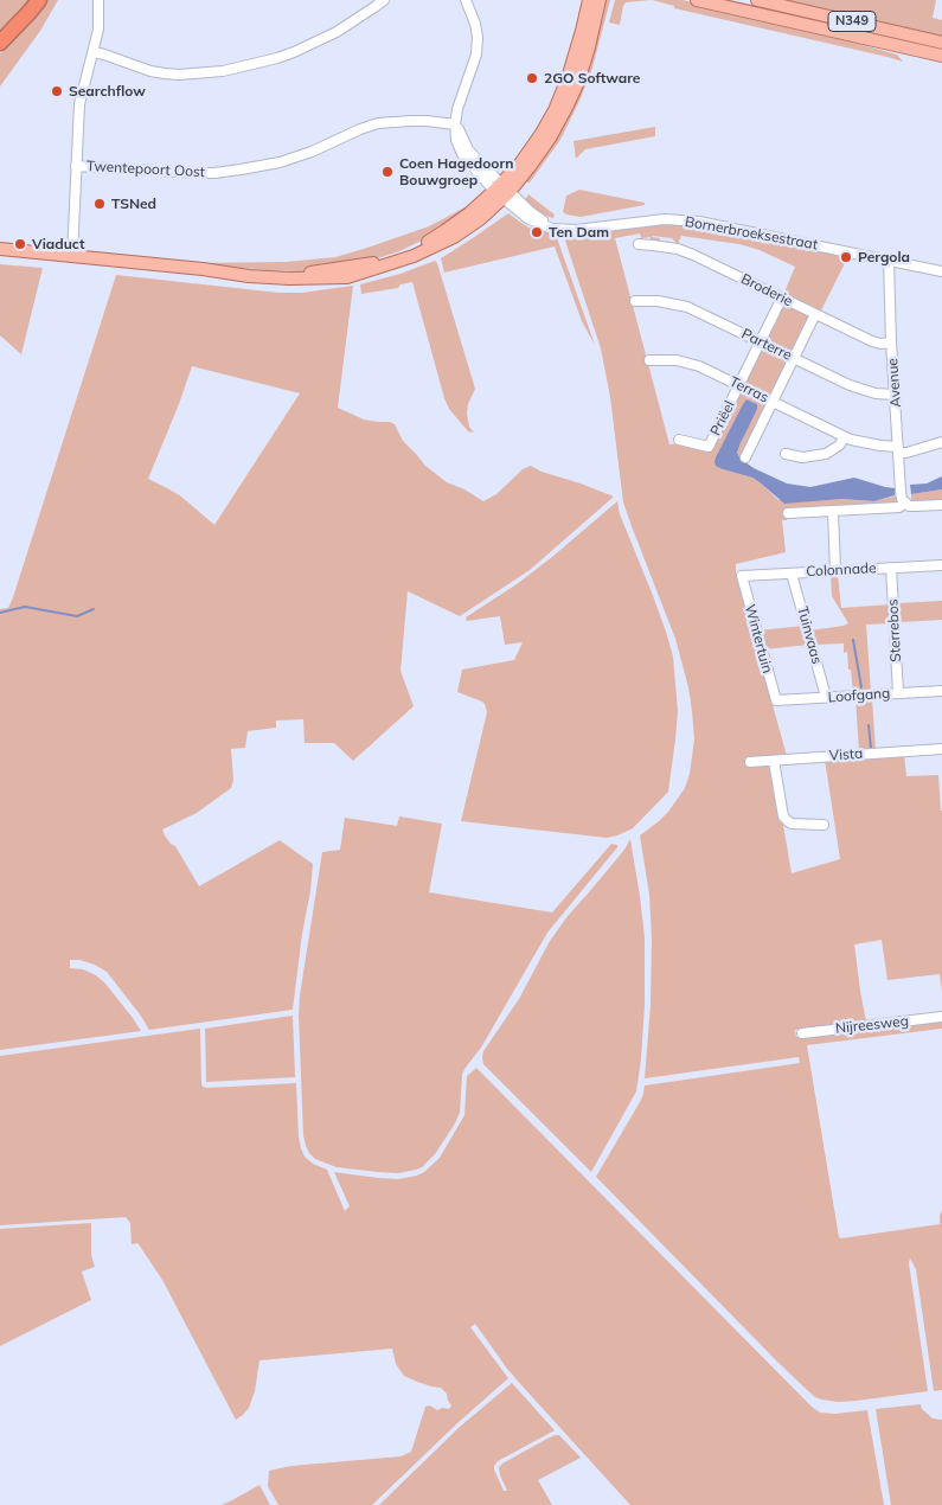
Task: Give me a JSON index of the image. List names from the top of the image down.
{
  "streets": {
    "main road": ["N349"],
    "street": [
      "Twentepoort Oost",
      "Bornerbroeksestraat",
      "Broderie",
      "Parterre",
      "Avenue",
      "Terras",
      "Priëel",
      "Colonnade",
      "Sterrebos",
      "Tuinvaas",
      "Wintertuin",
      "Loofgang",
      "Vista",
      "Nijreesweg"
    ]
  },
  "crossings": [
    ["Bornerbroeksestraat", "Avenue"],
    ["Broderie", "Avenue"],
    ["Broderie", "Priëel"],
    ["Parterre", "Avenue"],
    ["Parterre", "Priëel"],
    ["Avenue", "Terras"],
    ["Terras", "Priëel"],
    ["Colonnade", "Sterrebos"],
    ["Colonnade", "Tuinvaas"],
    ["Colonnade", "Wintertuin"],
    ["Sterrebos", "Loofgang"],
    ["Tuinvaas", "Loofgang"],
    ["Wintertuin", "Loofgang"]
  ],
  "places": [
    "2GO Software",
    "Searchflow",
    "Coen Hagedoorn Bouwgroep",
    "TSNed",
    "Ten Dam",
    "Viaduct",
    "Pergola"
  ]
}
